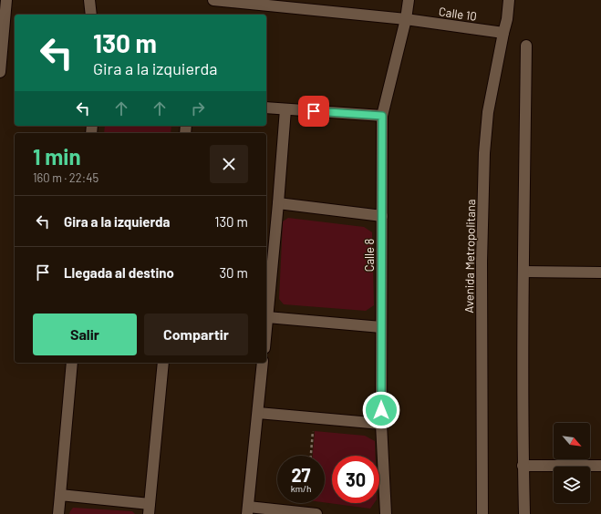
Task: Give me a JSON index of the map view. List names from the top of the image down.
{
  "streets": {
    "street": ["Calle 10", "Calle 8", "Avenida Metropolitana"]
  },
  "crossings": [
    ["Calle 10", "Calle 8"],
    ["Calle 10", "Avenida Metropolitana"]
  ],
  "north": "bottom right",
  "page": {
    "turn": ["130 m", "Gira a la izquierda"],
    "heading": ["1 min", "160 m · 22:45"],
    "list": [
      {
        "name": "Gira a la izquierda",
        "value": "130 m"
      },
      {
        "name": "Llegada al destino",
        "value": "30 m"
      }
    ],
    "buttons": ["Salir", "Compartir"],
    "speed": "27 km/h",
    "limit": "30"
  }
}
